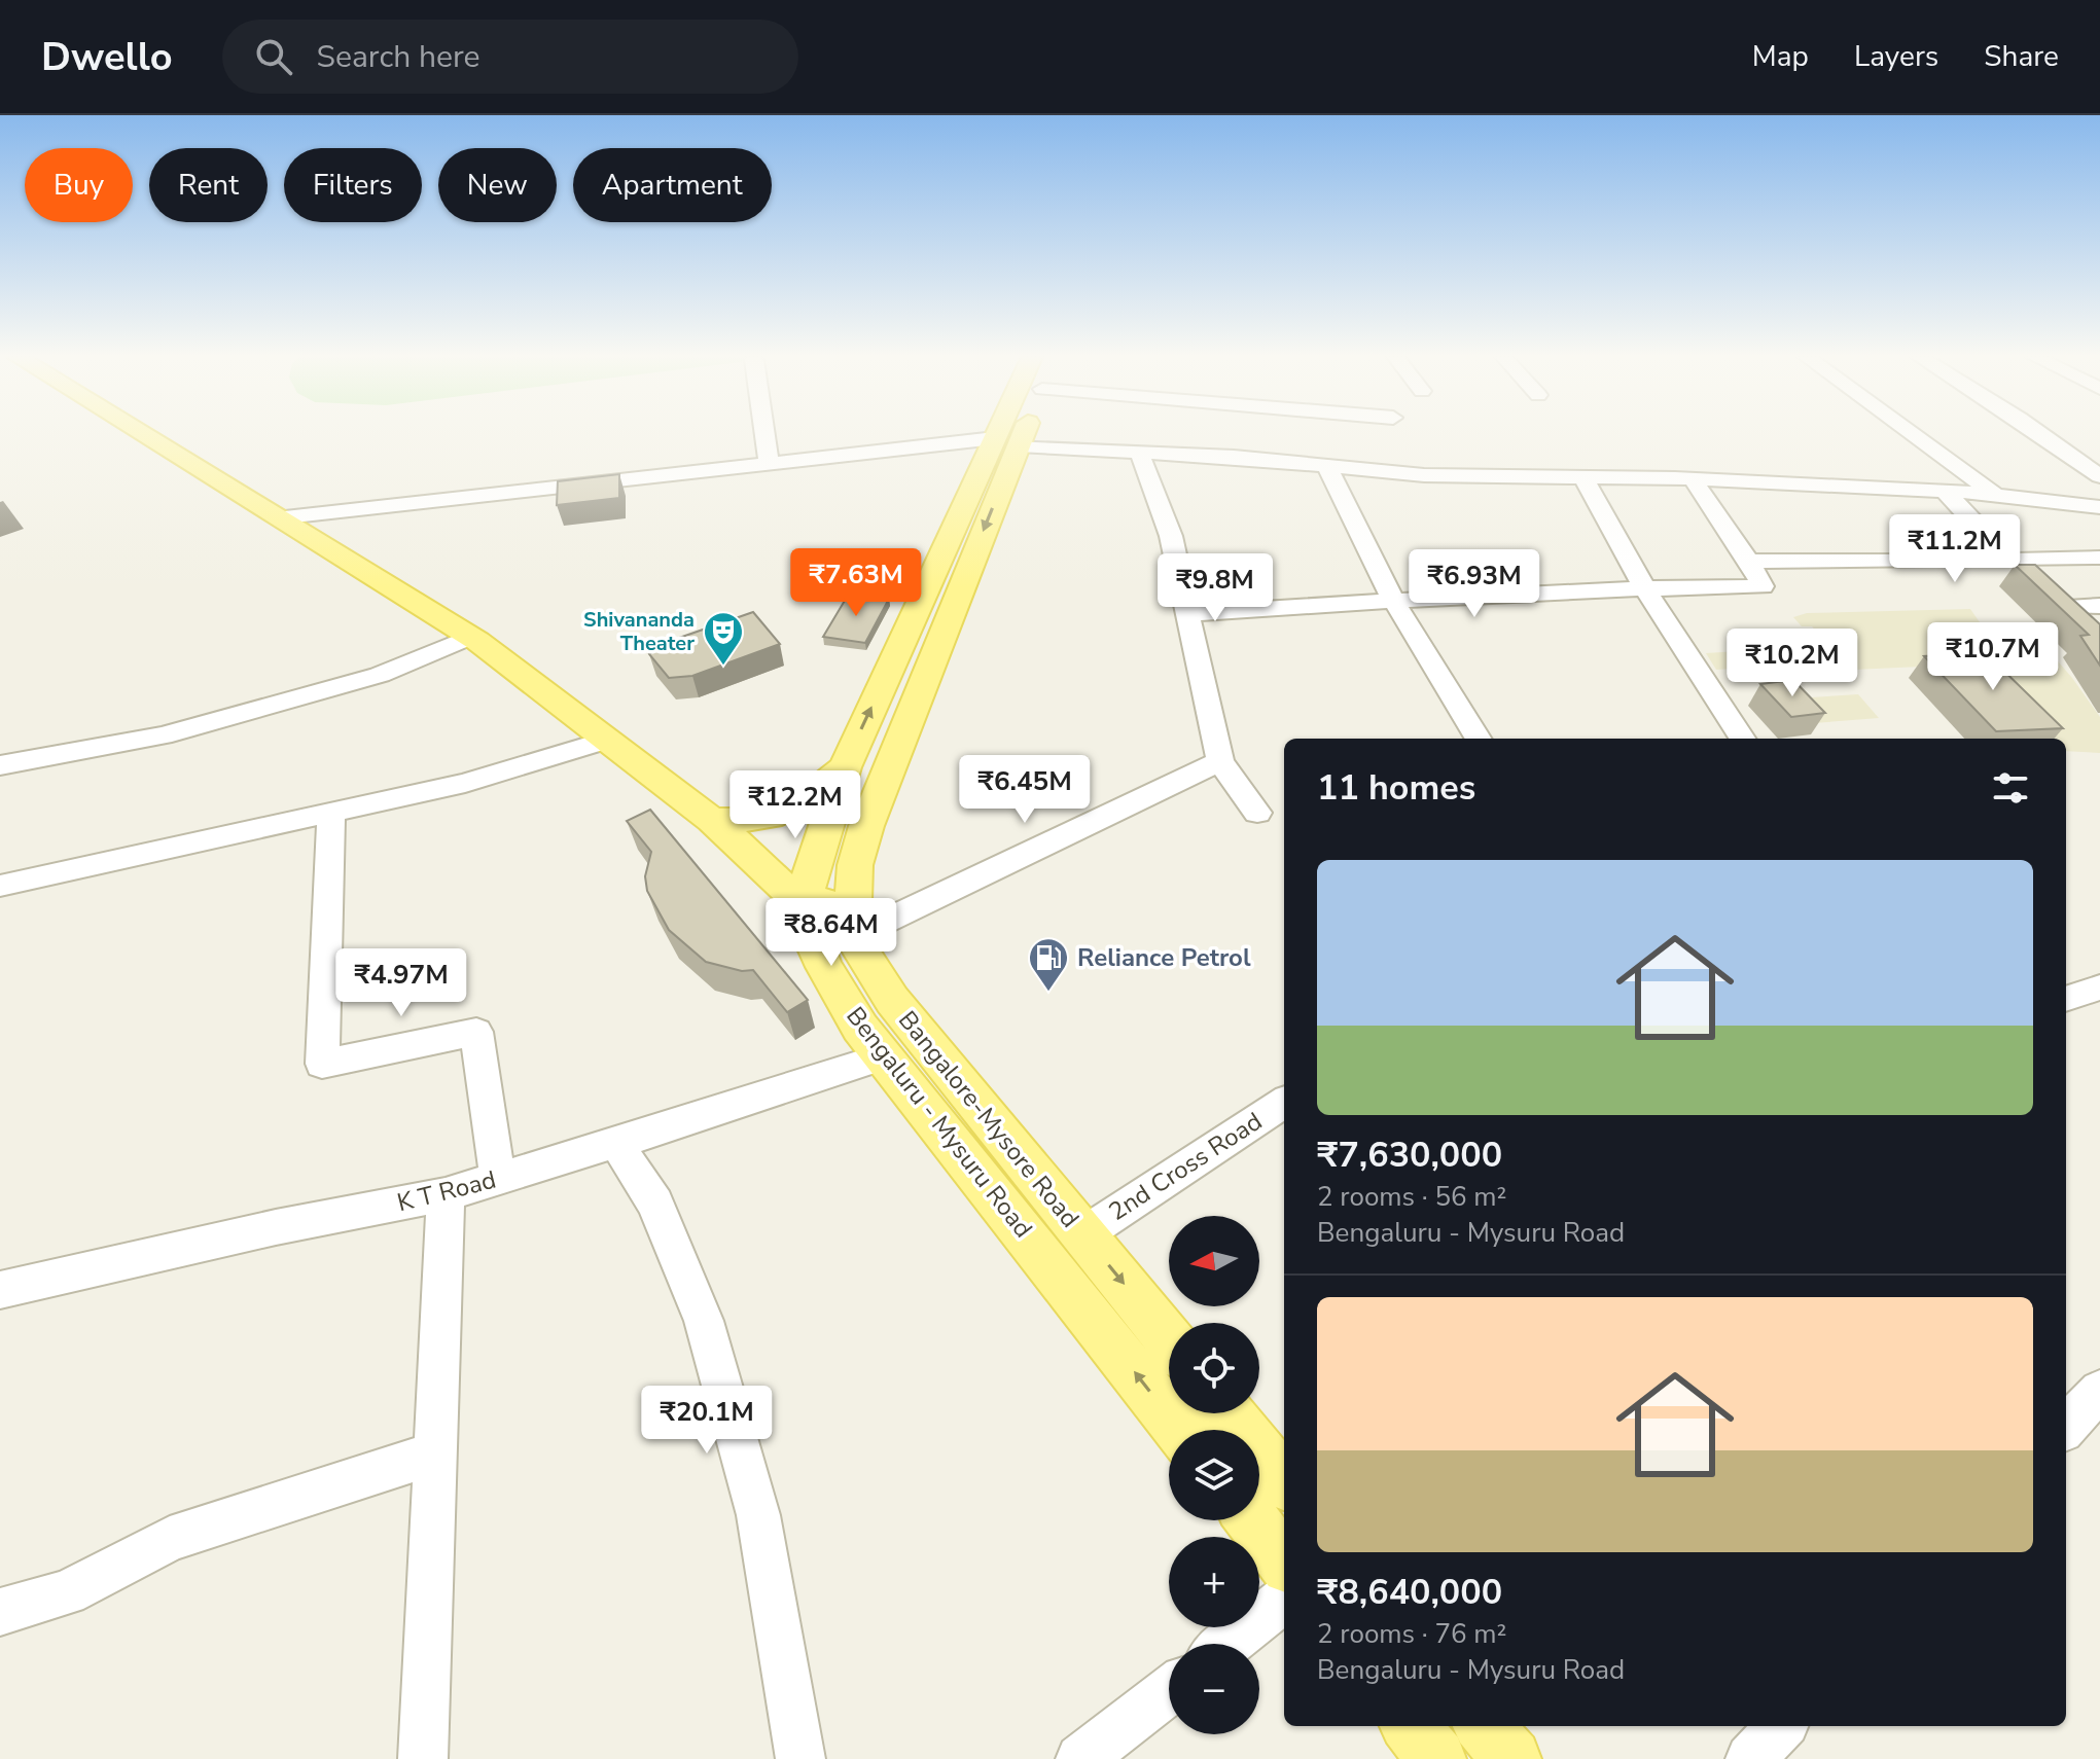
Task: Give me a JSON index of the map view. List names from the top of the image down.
{
  "streets": {
    "main road": ["Bangalore-Mysore Road", "Bengaluru - Mysuru Road"],
    "street": ["2nd Cross Road", "K T Road"]
  },
  "crossings": [
    ["Bangalore-Mysore Road", "2nd Cross Road"],
    ["Bengaluru - Mysuru Road", "K T Road"]
  ],
  "one_way": ["Bengaluru - Mysuru Road"],
  "places": {
    "theatre": ["Shivananda Theater"],
    "fuel station": ["Reliance Petrol"]
  },
  "north": "left",
  "page": {
    "header": "Dwello",
    "search": "Search here",
    "nav": ["Map", "Layers", "Share"],
    "chip": [
      "Buy",
      "Rent",
      "Filters",
      "New",
      "Apartment"
    ],
    "price": [
      "₹11.2M",
      "₹7.63M",
      "₹6.93M",
      "₹9.8M",
      "₹10.7M",
      "₹10.2M",
      "₹6.45M",
      "₹12.2M",
      "₹8.64M",
      "₹4.97M",
      "₹20.1M"
    ],
    "heading": "11 homes",
    "list": [
      {
        "name": "₹7,630,000",
        "note": "2 rooms · 56 m² · Bengaluru - Mysuru Road"
      },
      {
        "name": "₹8,640,000",
        "note": "2 rooms · 76 m² · Bengaluru - Mysuru Road"
      }
    ],
    "map_buttons": ["+", "−"]
  }
}
